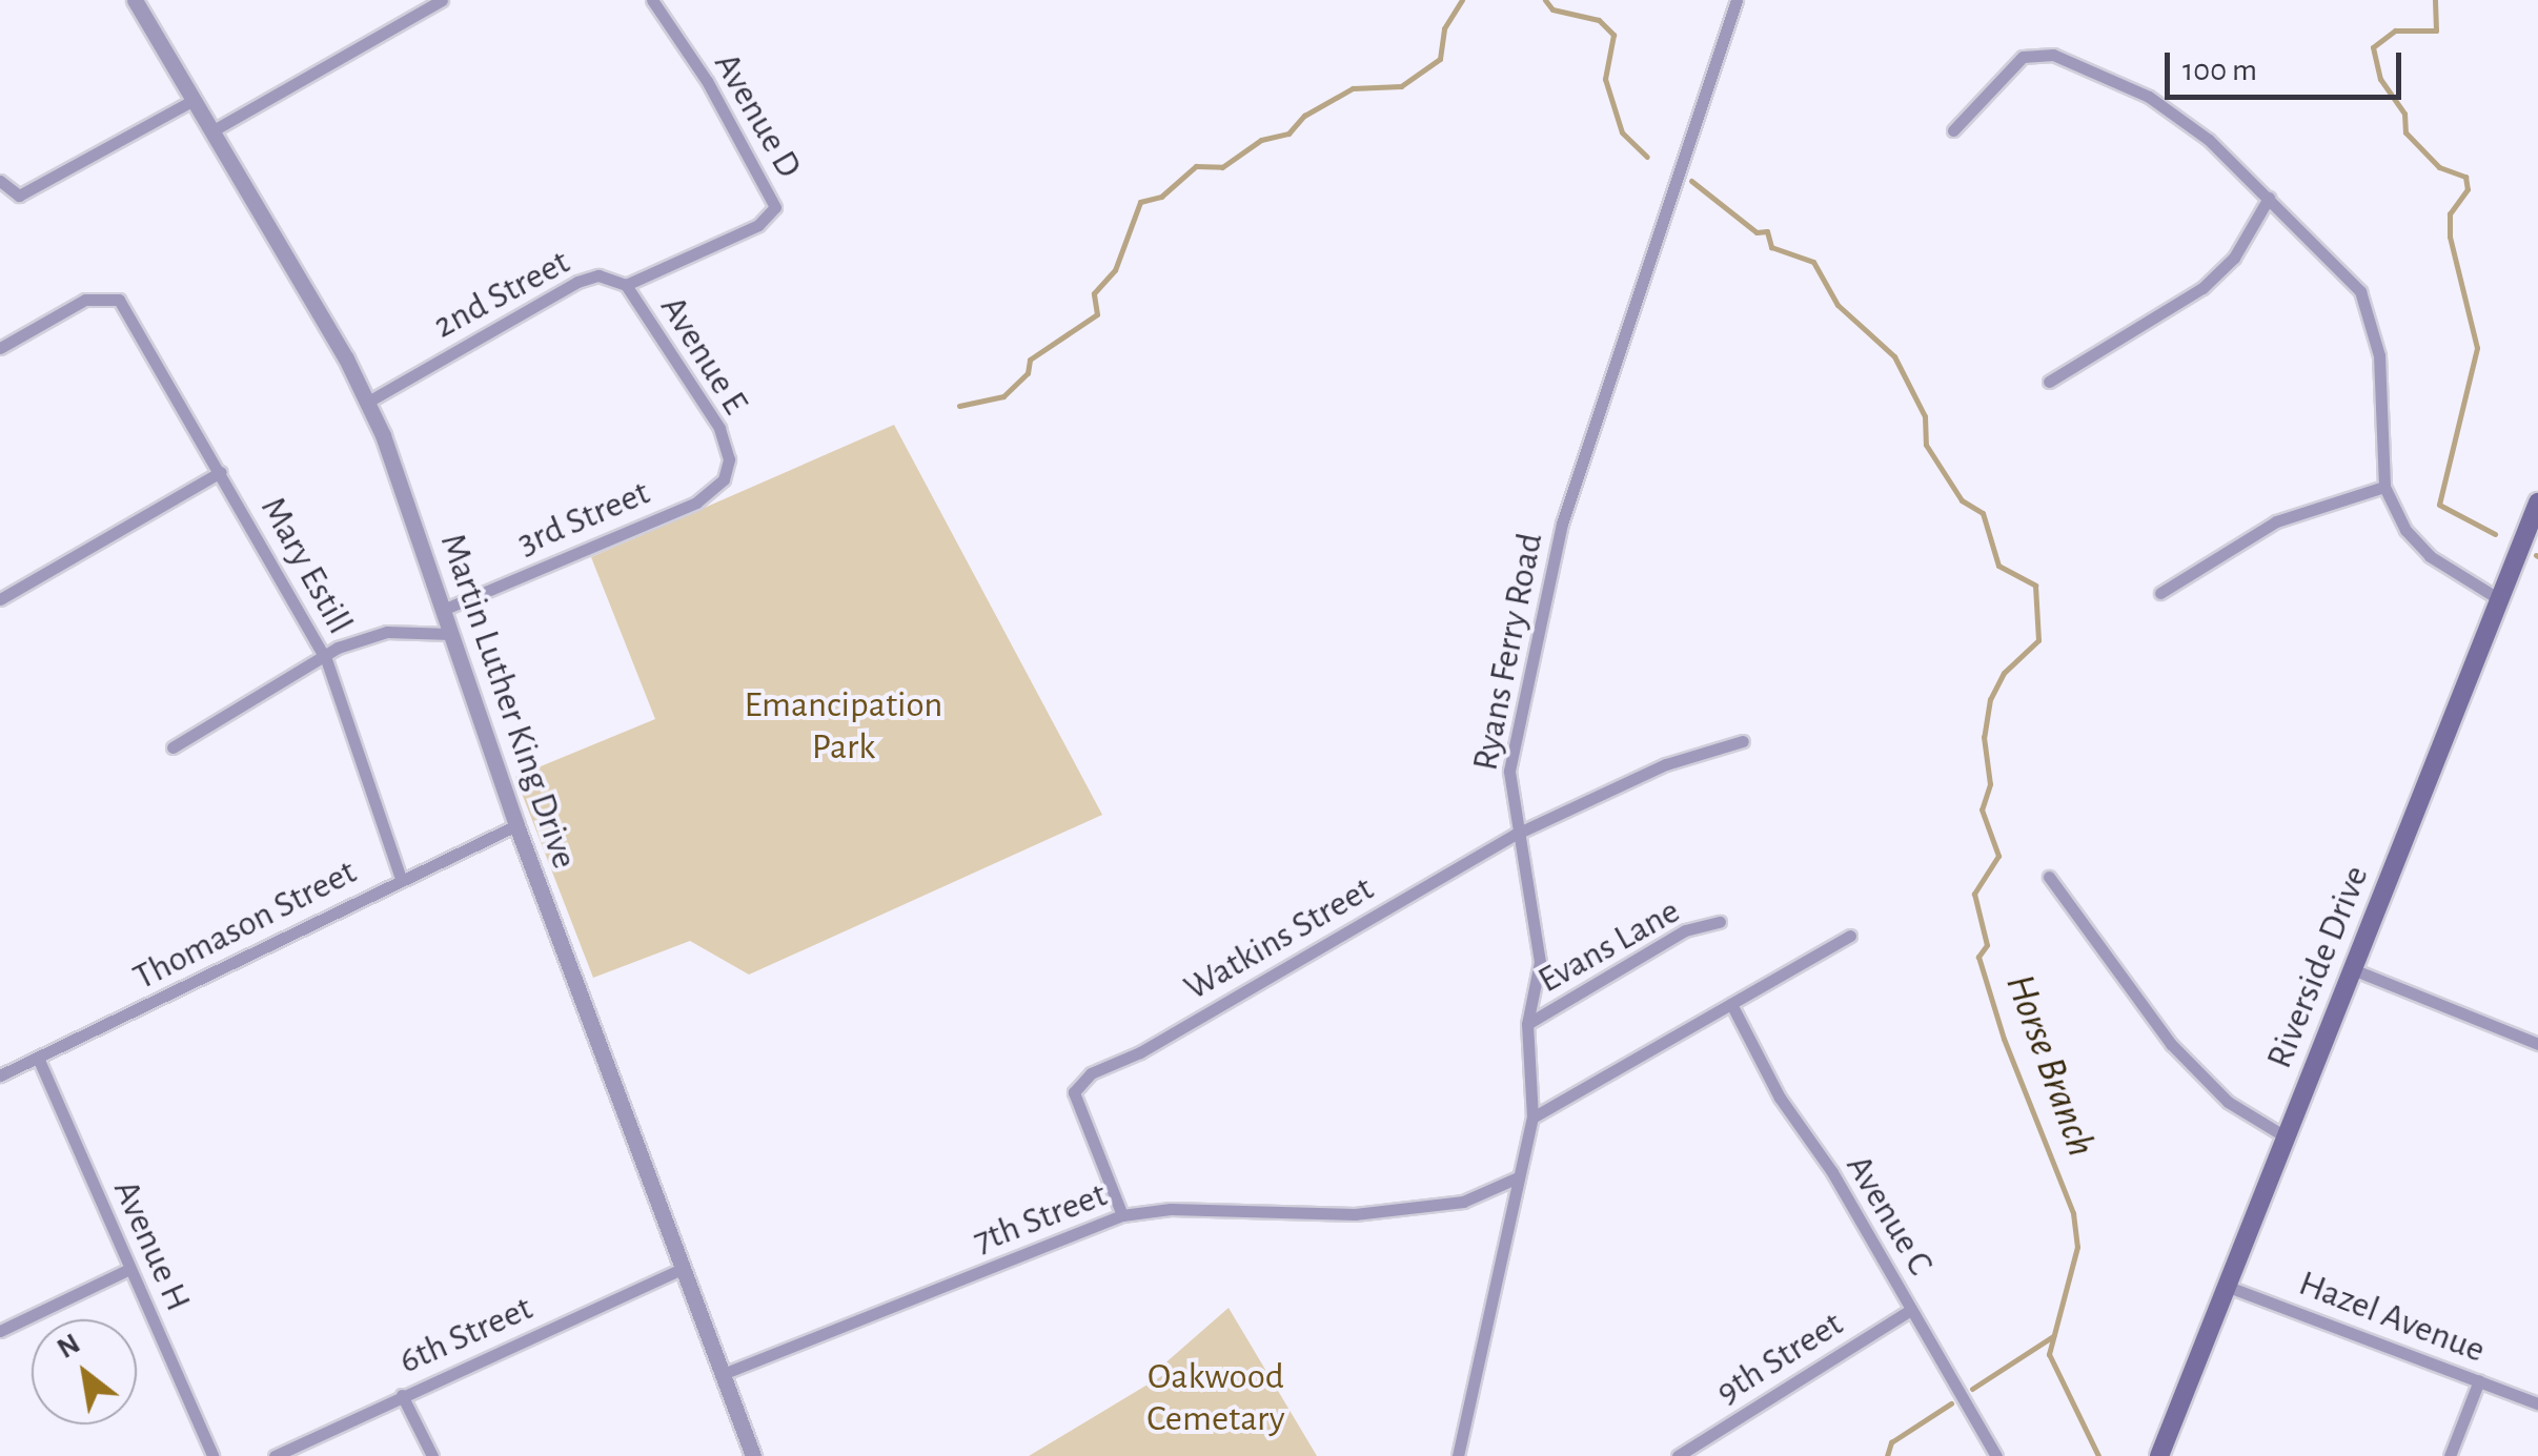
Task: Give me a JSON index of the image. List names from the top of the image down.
{
  "streets": {
    "main road": ["Riverside Drive"],
    "street": [
      "Avenue D",
      "2nd Street",
      "Avenue E",
      "3rd Street",
      "Mary Estill",
      "Ryans Ferry Road",
      "Martin Luther King Drive",
      "Thomason Street",
      "Watkins Street",
      "Evans Lane",
      "Avenue C",
      "7th Street",
      "Avenue H",
      "Hazel Avenue",
      "6th Street",
      "9th Street"
    ]
  },
  "crossings": [
    ["Avenue D", "2nd Street"],
    ["2nd Street", "Avenue E"],
    ["2nd Street", "Martin Luther King Drive"],
    ["Avenue E", "3rd Street"],
    ["3rd Street", "Martin Luther King Drive"],
    ["Mary Estill", "Thomason Street"],
    ["Ryans Ferry Road", "Watkins Street"],
    ["Ryans Ferry Road", "Evans Lane"],
    ["Ryans Ferry Road", "7th Street"],
    ["Martin Luther King Drive", "Thomason Street"],
    ["Martin Luther King Drive", "7th Street"],
    ["Martin Luther King Drive", "6th Street"],
    ["Thomason Street", "Avenue H"],
    ["Watkins Street", "7th Street"],
    ["Riverside Drive", "Hazel Avenue"],
    ["Avenue C", "9th Street"]
  ],
  "water": ["Horse Branch"],
  "parks": ["Emancipation Park", "Oakwood Cemetary"],
  "scale_bar": "100 m",
  "north": "top left"
}
